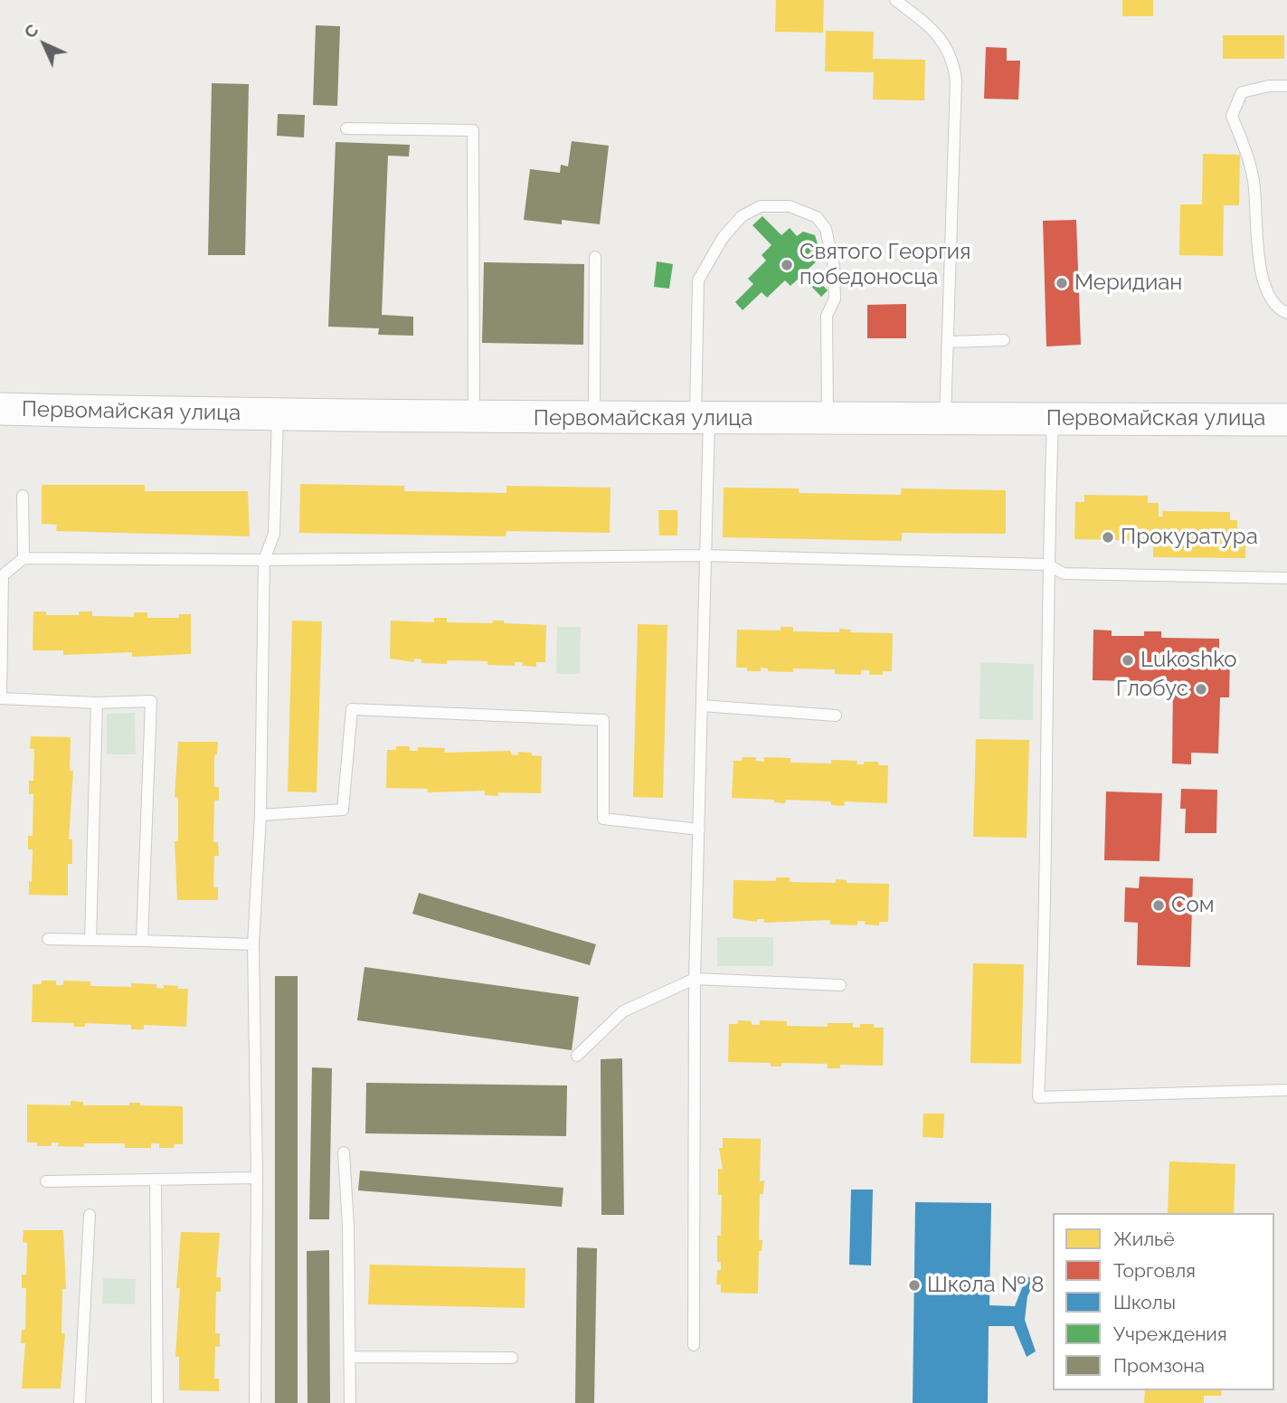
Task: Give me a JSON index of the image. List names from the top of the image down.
{
  "streets": {
    "main road": ["Первомайская улица"]
  },
  "places": [
    "Святого Георгия победоносца",
    "Меридиан",
    "Прокуратура",
    "Lukoshko",
    "Глобус",
    "Сом",
    "Школа № 8"
  ],
  "legend": [
    "Жильё",
    "Торговля",
    "Школы",
    "Учреждения",
    "Промзона"
  ],
  "north": "top left"
}
